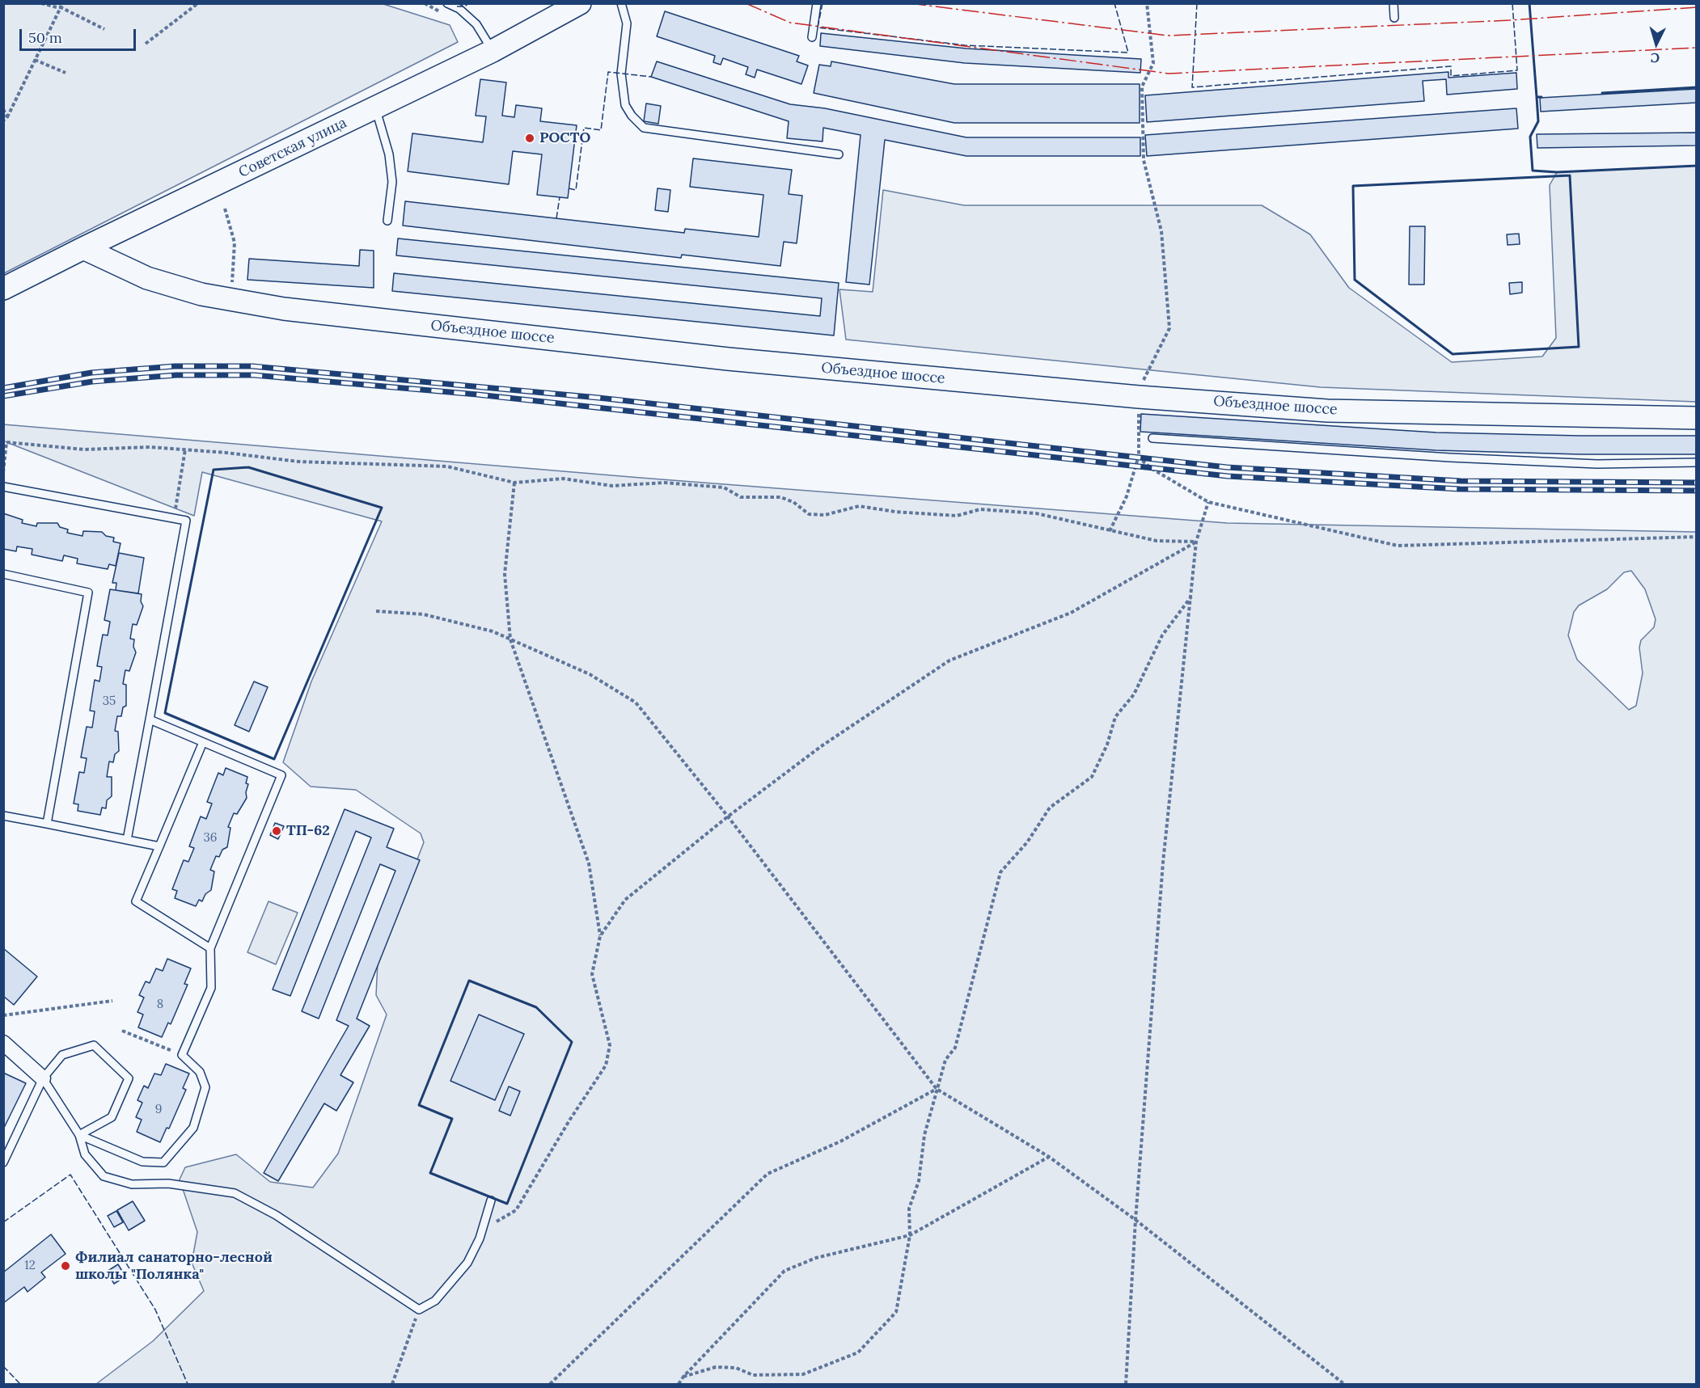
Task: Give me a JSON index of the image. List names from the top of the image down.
{
  "streets": {
    "main road": ["Советская улица", "Объездное шоссе"]
  },
  "crossings": [
    ["Советская улица", "Объездное шоссе"]
  ],
  "places": ["РОСТО", "ТП-62", "Филиал санаторно-лесной школы \"Полянка\""],
  "house_numbers": [
    "35",
    "36",
    "8",
    "9",
    "12"
  ],
  "scale_bar": "50 m",
  "north": "bottom"
}
